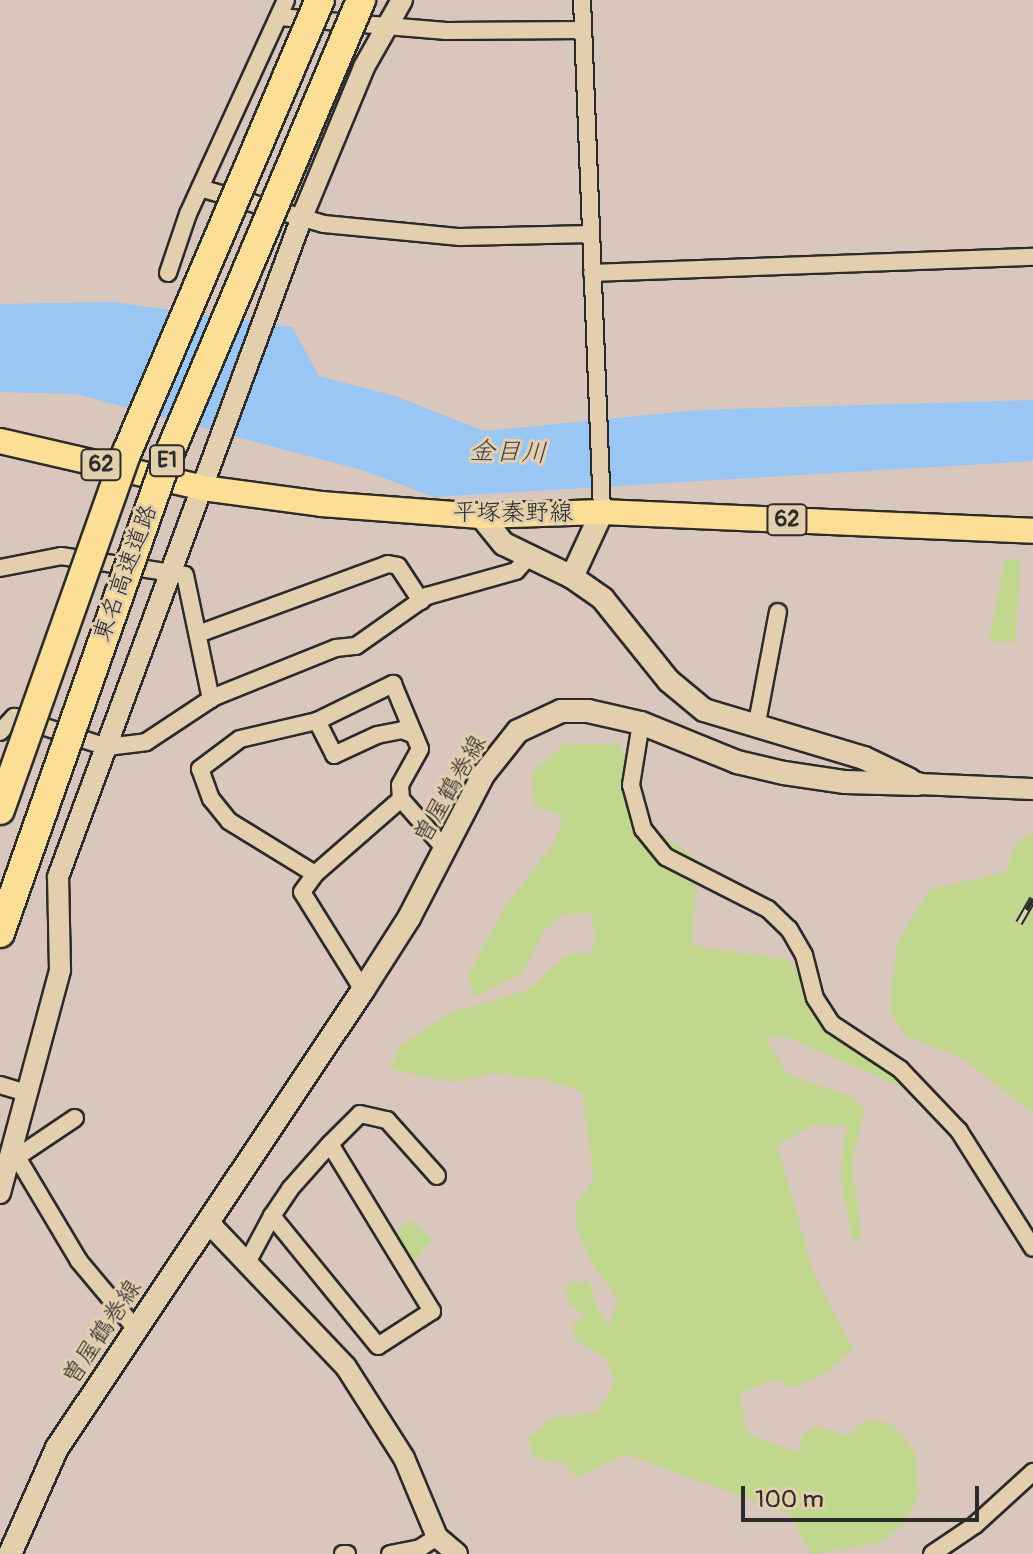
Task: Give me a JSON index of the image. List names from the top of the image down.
{
  "streets": {
    "highway": ["E1", "東名高速道路"],
    "main road": ["62", "平塚秦野線", "曽屋鶴巻線"]
  },
  "water": ["金目川"],
  "scale_bar": "100 m"
}
